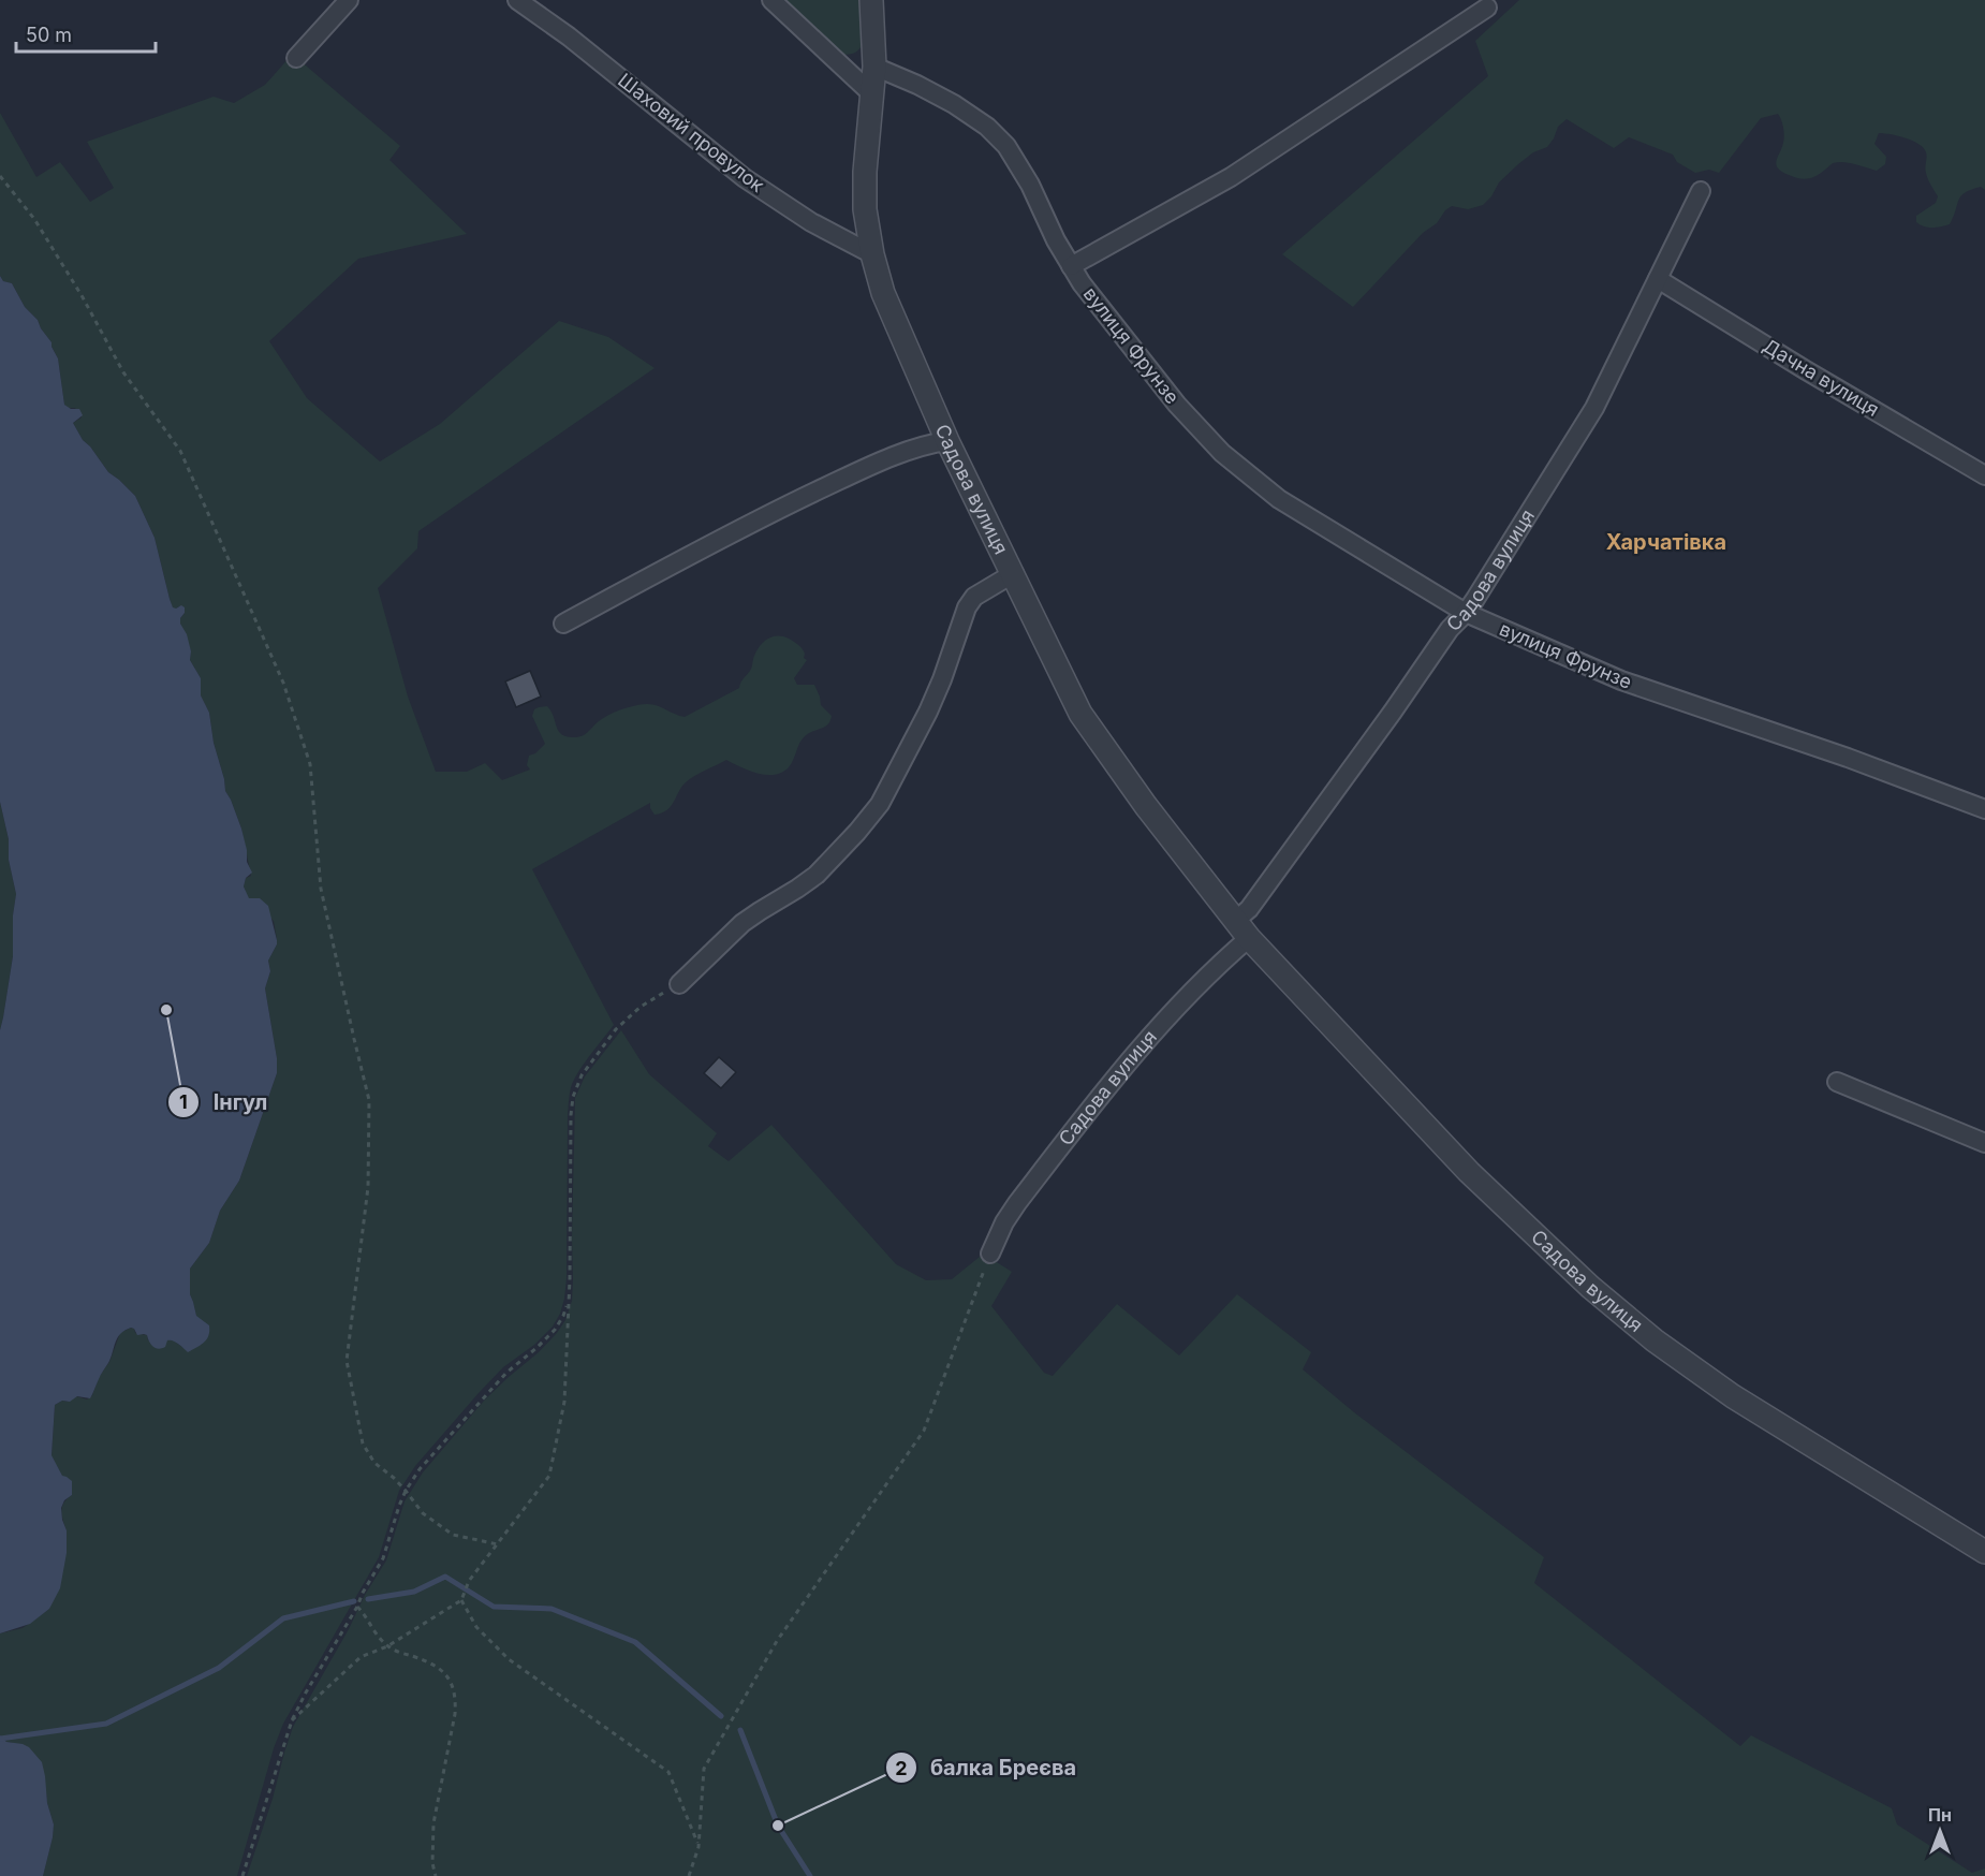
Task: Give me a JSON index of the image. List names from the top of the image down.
{
  "streets": {
    "street": [
      "Шаховий провулок",
      "вулиця Фрунзе",
      "Дачна вулиця",
      "Садова вулиця"
    ]
  },
  "crossings": [
    ["Шаховий провулок", "Садова вулиця"],
    ["вулиця Фрунзе", "Садова вулиця"],
    ["Дачна вулиця", "Садова вулиця"]
  ],
  "districts": ["Харчатівка"],
  "places": ["Інгул", "балка Бреєва"],
  "scale_bar": "50 m",
  "north": "top"
}
